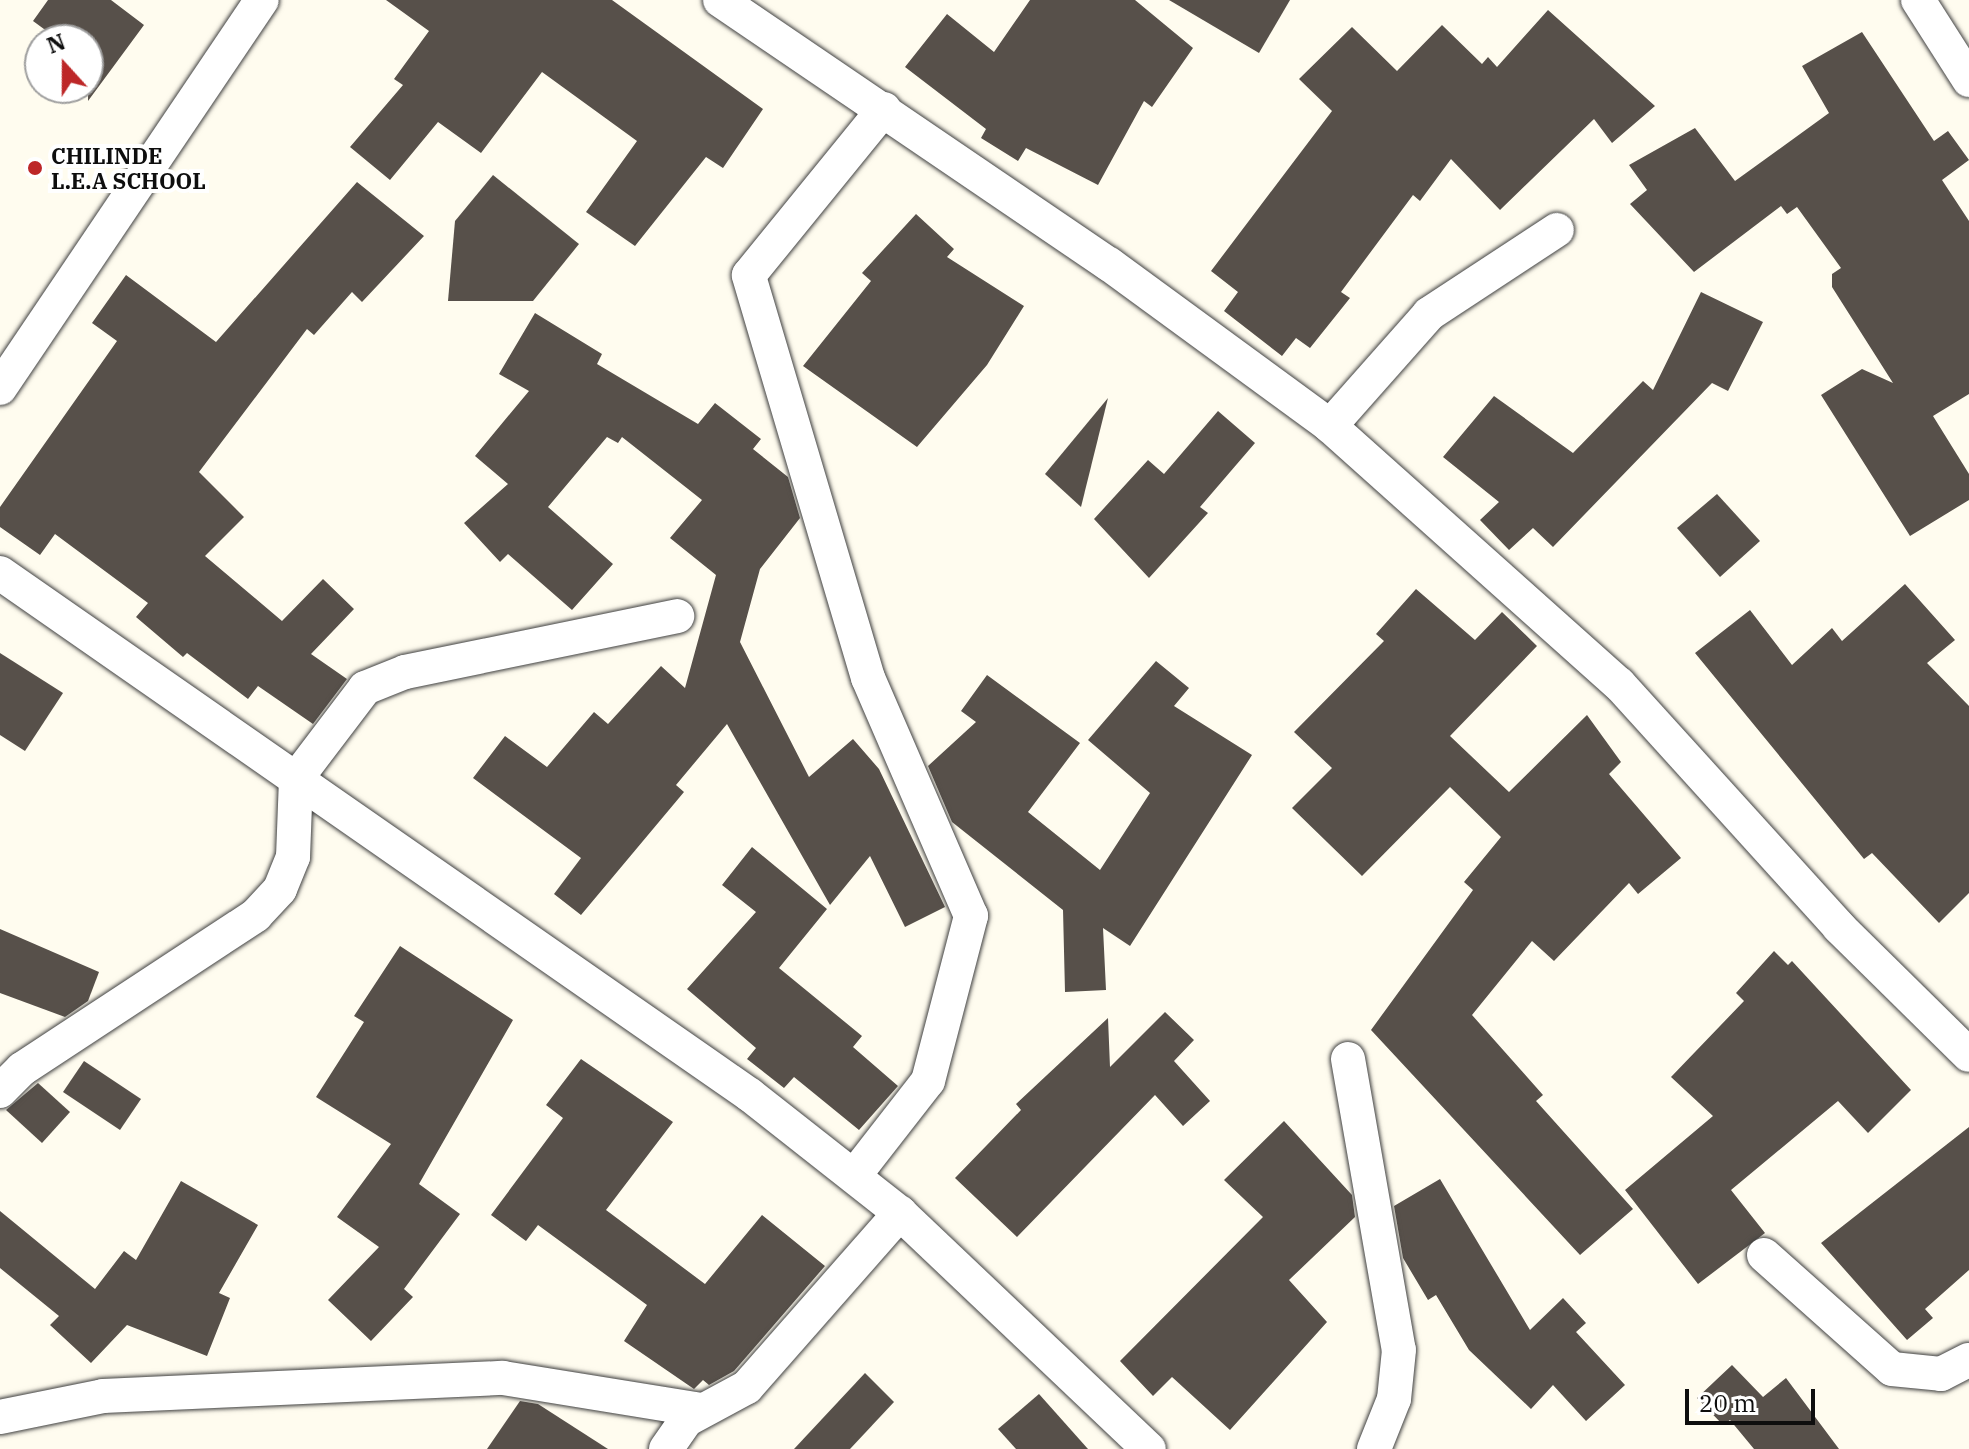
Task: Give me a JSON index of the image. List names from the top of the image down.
{
  "places": ["CHILINDE L.E.A SCHOOL"],
  "scale_bar": "20 m",
  "north": "top"
}
